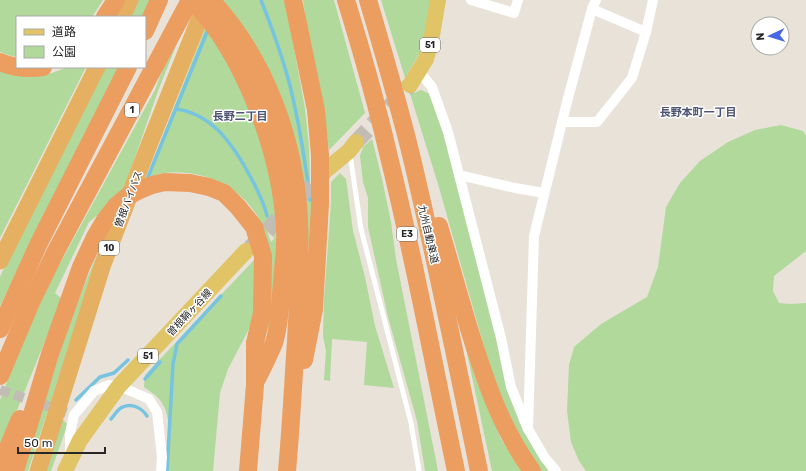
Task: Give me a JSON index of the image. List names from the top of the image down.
{
  "streets": {
    "highway": [
      "1",
      "曽根バイパス",
      "E3",
      "九州自動車道",
      "10"
    ],
    "main road": ["51", "曽根鞘ヶ谷線"]
  },
  "districts": ["長野本町一丁目", "長野二丁目"],
  "legend": ["道路", "公園"],
  "scale_bar": "50 m",
  "north": "left"
}
